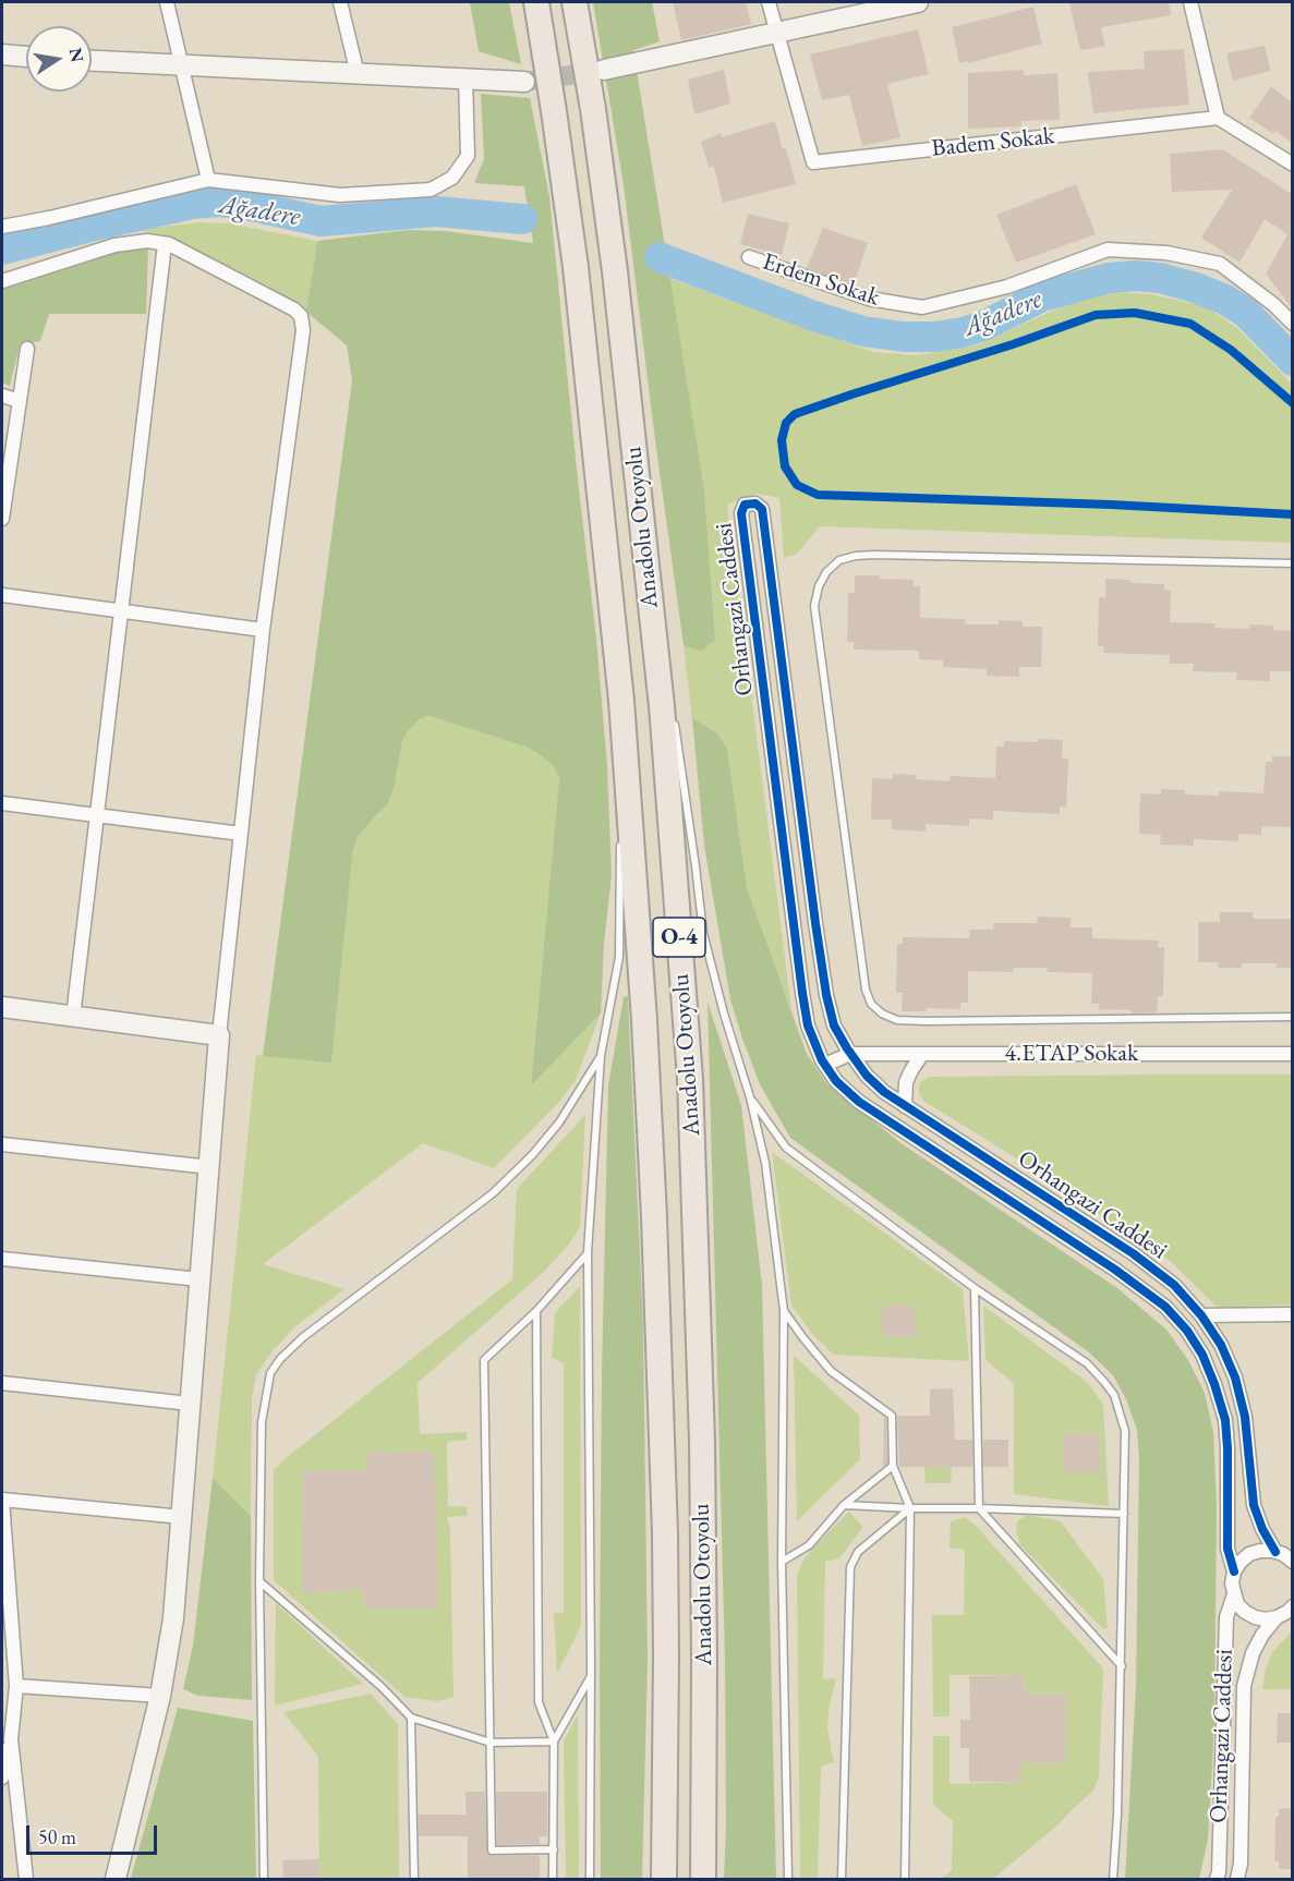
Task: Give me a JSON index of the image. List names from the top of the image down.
{
  "streets": {
    "highway": ["Anadolu Otoyolu", "O-4"],
    "street": [
      "Badem Sokak",
      "Erdem Sokak",
      "Orhangazi Caddesi",
      "4.ETAP Sokak"
    ]
  },
  "crossings": [
    ["Orhangazi Caddesi", "4.ETAP Sokak"]
  ],
  "water": ["Ağadere"],
  "scale_bar": "50 m",
  "north": "right"
}
